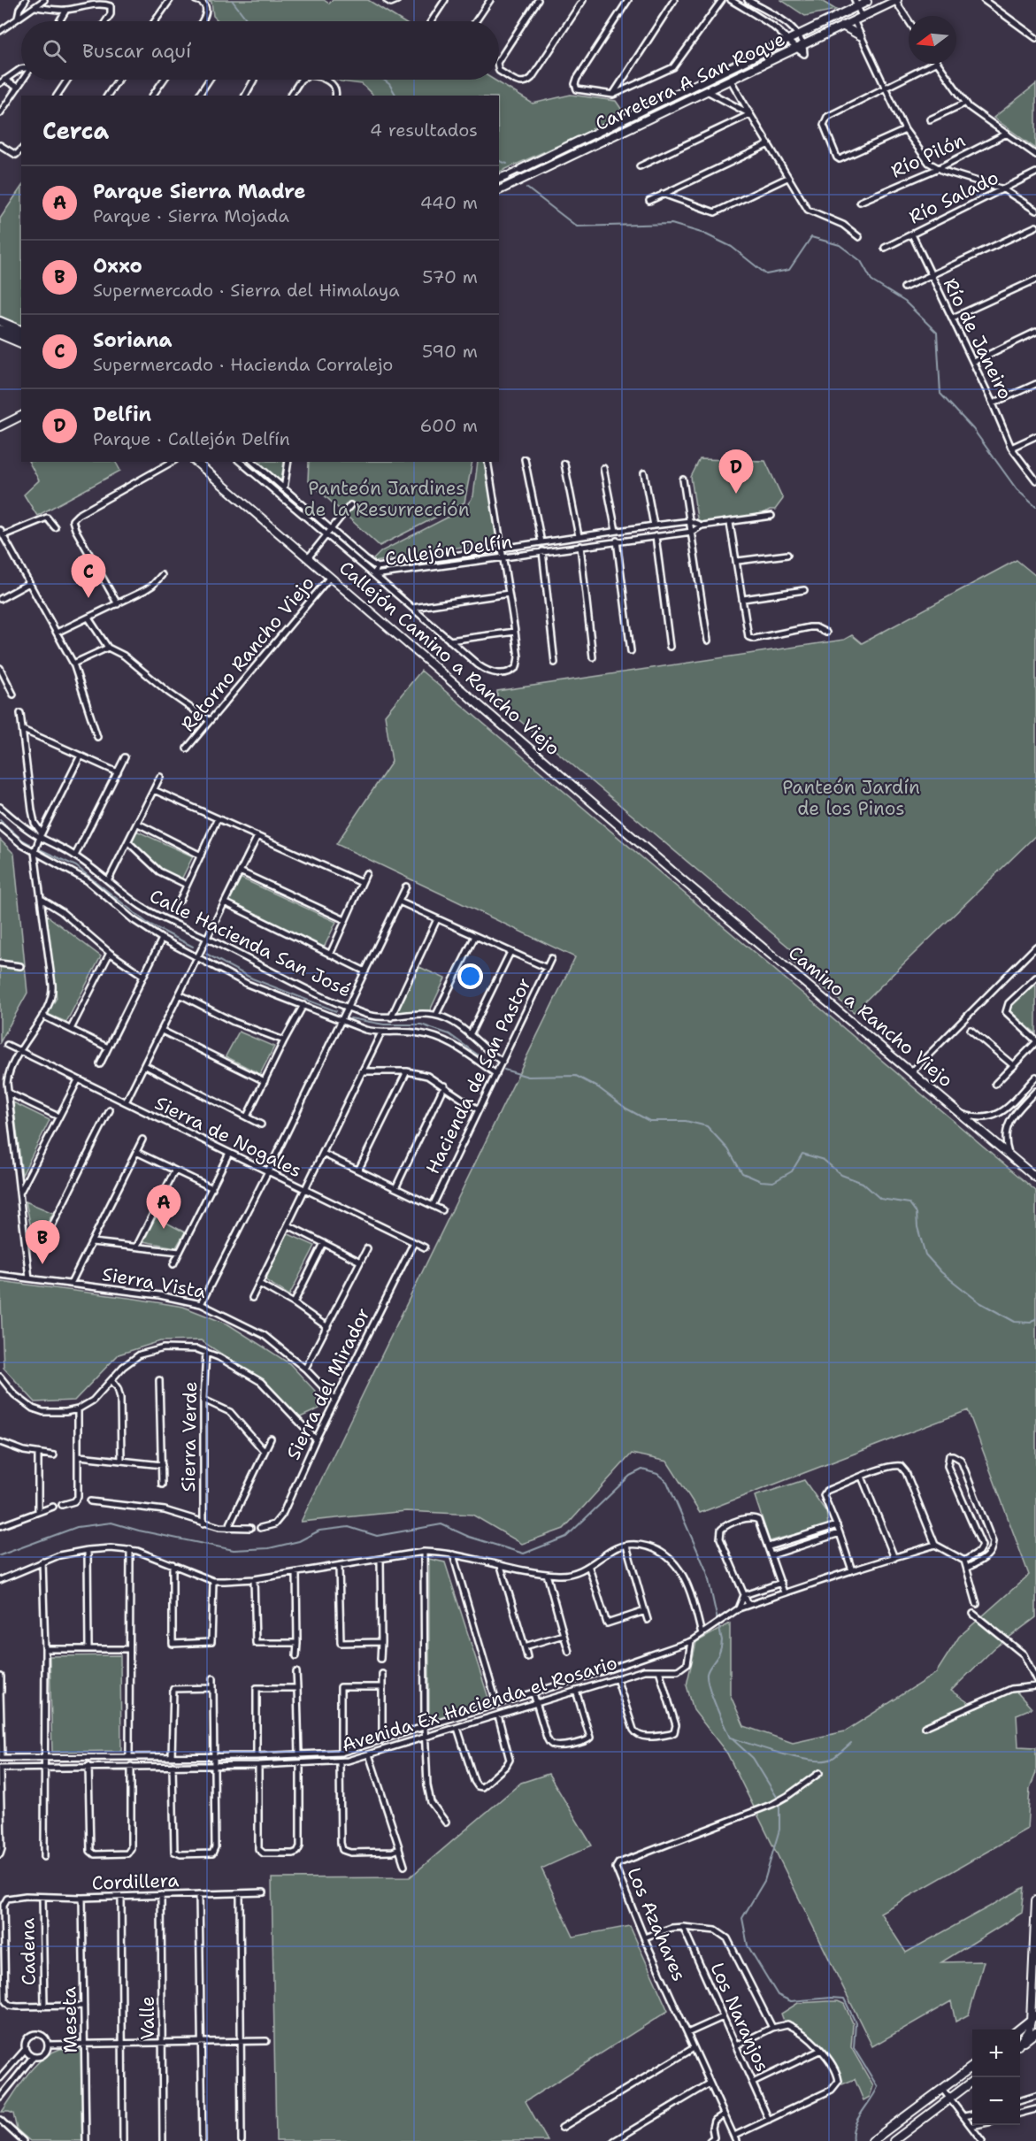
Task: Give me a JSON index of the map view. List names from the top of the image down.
{
  "streets": {
    "street": [
      "Carretera A San Roque",
      "Río Pilón",
      "Río Salado",
      "Río de Janeiro",
      "Callejón Delfín",
      "Retorno Rancho Viejo",
      "Callejón Camino a Rancho Viejo",
      "Calle Hacienda San José",
      "Camino a Rancho Viejo",
      "Hacienda de San Pastor",
      "Sierra de Nogales",
      "Sierra Vista",
      "Sierra del Mirador",
      "Sierra Verde",
      "Avenida Ex Hacienda el Rosario",
      "Cordillera",
      "Los Azahares",
      "Cadena",
      "Los Naranjos",
      "Valle",
      "Meseta"
    ]
  },
  "crossings": [
    ["Río Salado", "Río de Janeiro"],
    ["Retorno Rancho Viejo", "Callejón Camino a Rancho Viejo"],
    ["Callejón Camino a Rancho Viejo", "Camino a Rancho Viejo"],
    ["Calle Hacienda San José", "Hacienda de San Pastor"],
    ["Sierra de Nogales", "Sierra del Mirador"],
    ["Sierra Vista", "Sierra del Mirador"],
    ["Cordillera", "Cadena"],
    ["Cordillera", "Valle"],
    ["Cordillera", "Meseta"]
  ],
  "parks": ["Panteón Jardines de la Resurrección", "Panteón Jardín de los Pinos"],
  "north": "left",
  "page": {
    "search": "Buscar aquí",
    "heading": ["Cerca", "4 resultados"],
    "list": [
      {
        "mark": "A",
        "name": "Parque Sierra Madre",
        "note": "Parque · Sierra Mojada",
        "value": "440 m"
      },
      {
        "mark": "B",
        "name": "Oxxo",
        "note": "Supermercado · Sierra del Himalaya",
        "value": "570 m"
      },
      {
        "mark": "C",
        "name": "Soriana",
        "note": "Supermercado · Hacienda Corralejo",
        "value": "590 m"
      },
      {
        "mark": "D",
        "name": "Delfin",
        "note": "Parque · Callejón Delfín",
        "value": "600 m"
      }
    ],
    "pins": [
      "D",
      "C",
      "A",
      "B"
    ],
    "map_buttons": ["+", "−"]
  }
}
